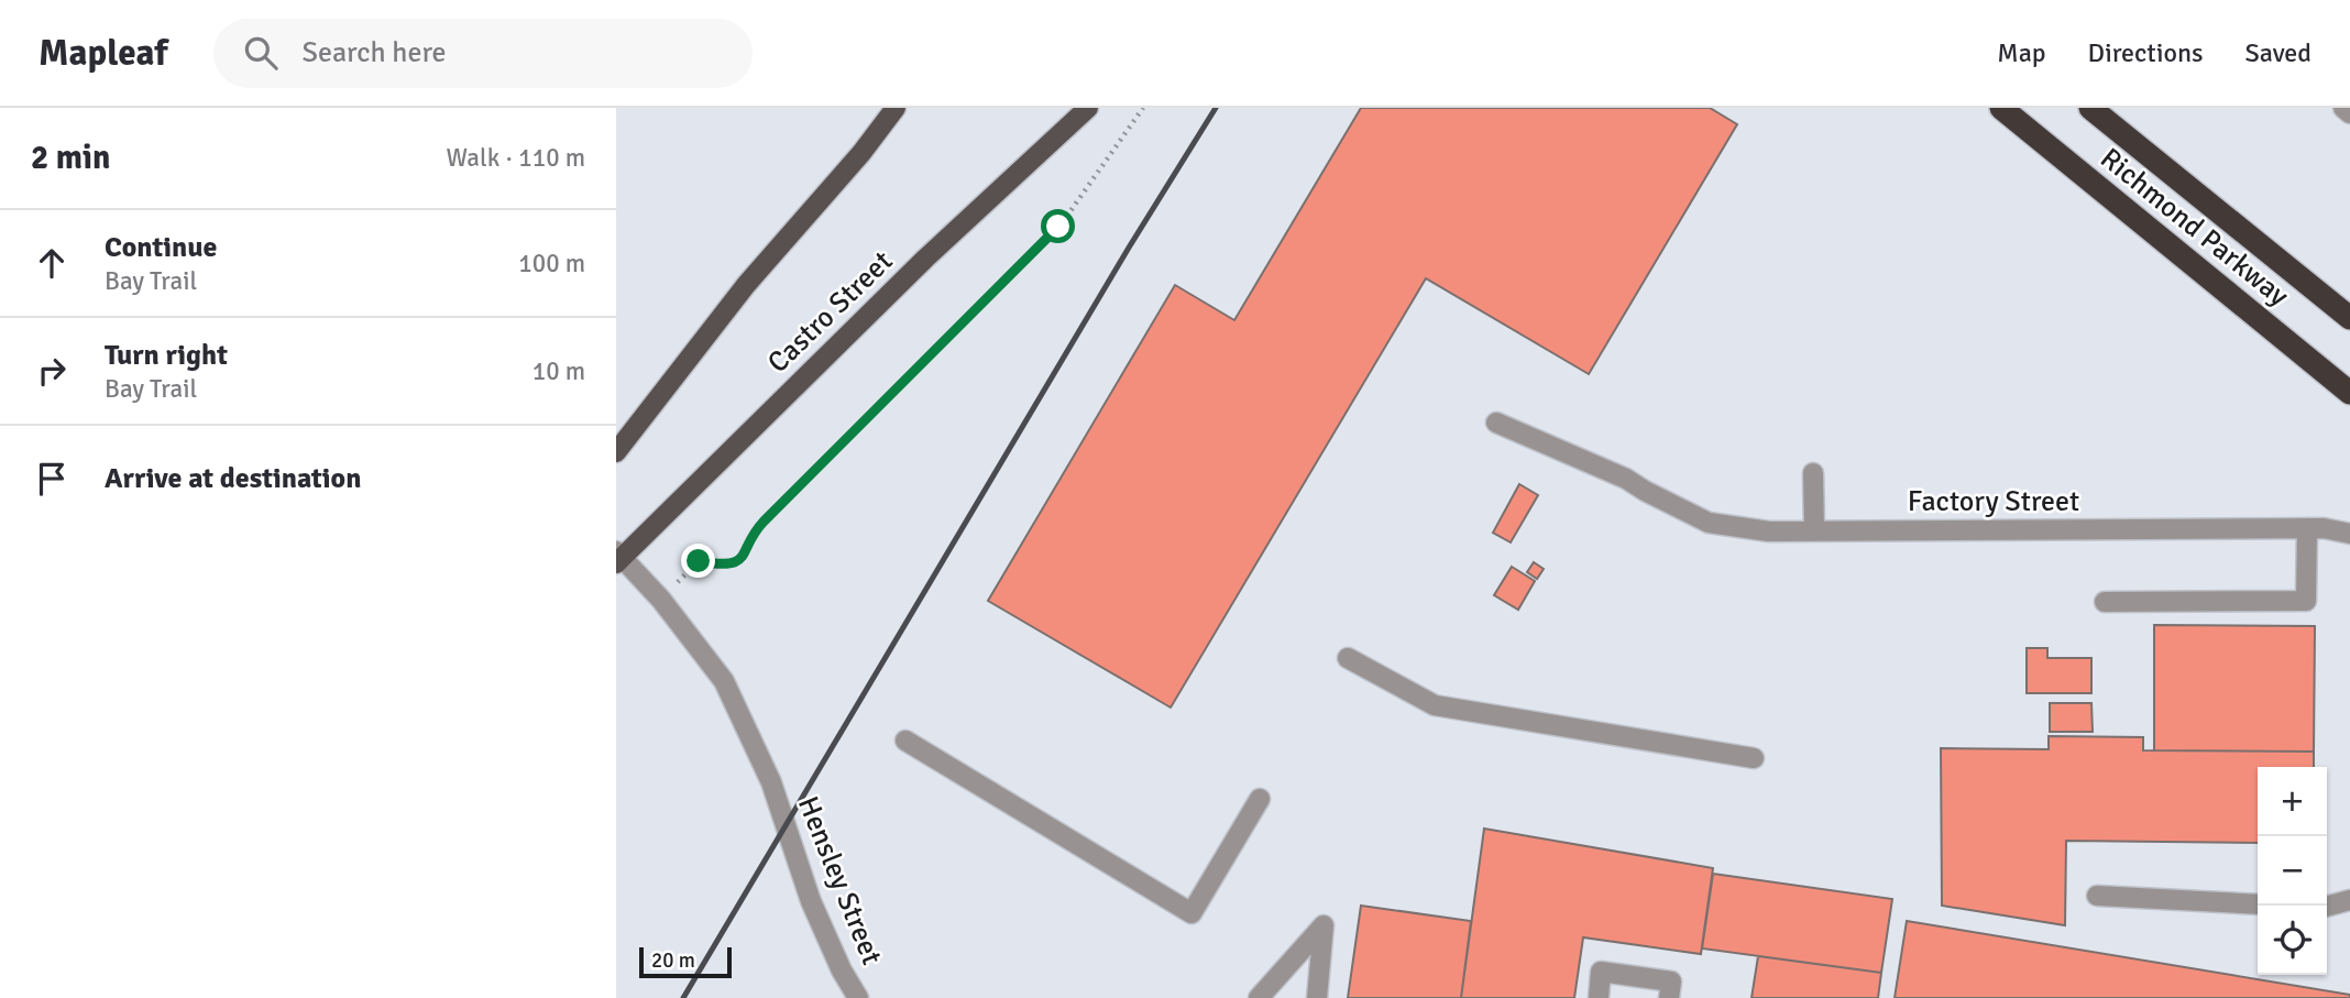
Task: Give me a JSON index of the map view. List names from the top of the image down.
{
  "streets": {
    "highway": ["Richmond Parkway"],
    "main road": ["Castro Street"],
    "street": ["Factory Street", "Hensley Street"]
  },
  "crossings": [
    ["Castro Street", "Hensley Street"]
  ],
  "scale_bar": "20 m",
  "page": {
    "header": "Mapleaf",
    "search": "Search here",
    "nav": ["Map", "Directions", "Saved"],
    "heading": ["2 min", "Walk · 110 m"],
    "list": [
      ["Continue", "Bay Trail", "100 m"],
      ["Turn right", "Bay Trail", "10 m"],
      "Arrive at destination"
    ],
    "map_buttons": ["+", "−"],
    "scale": "20 m"
  }
}
